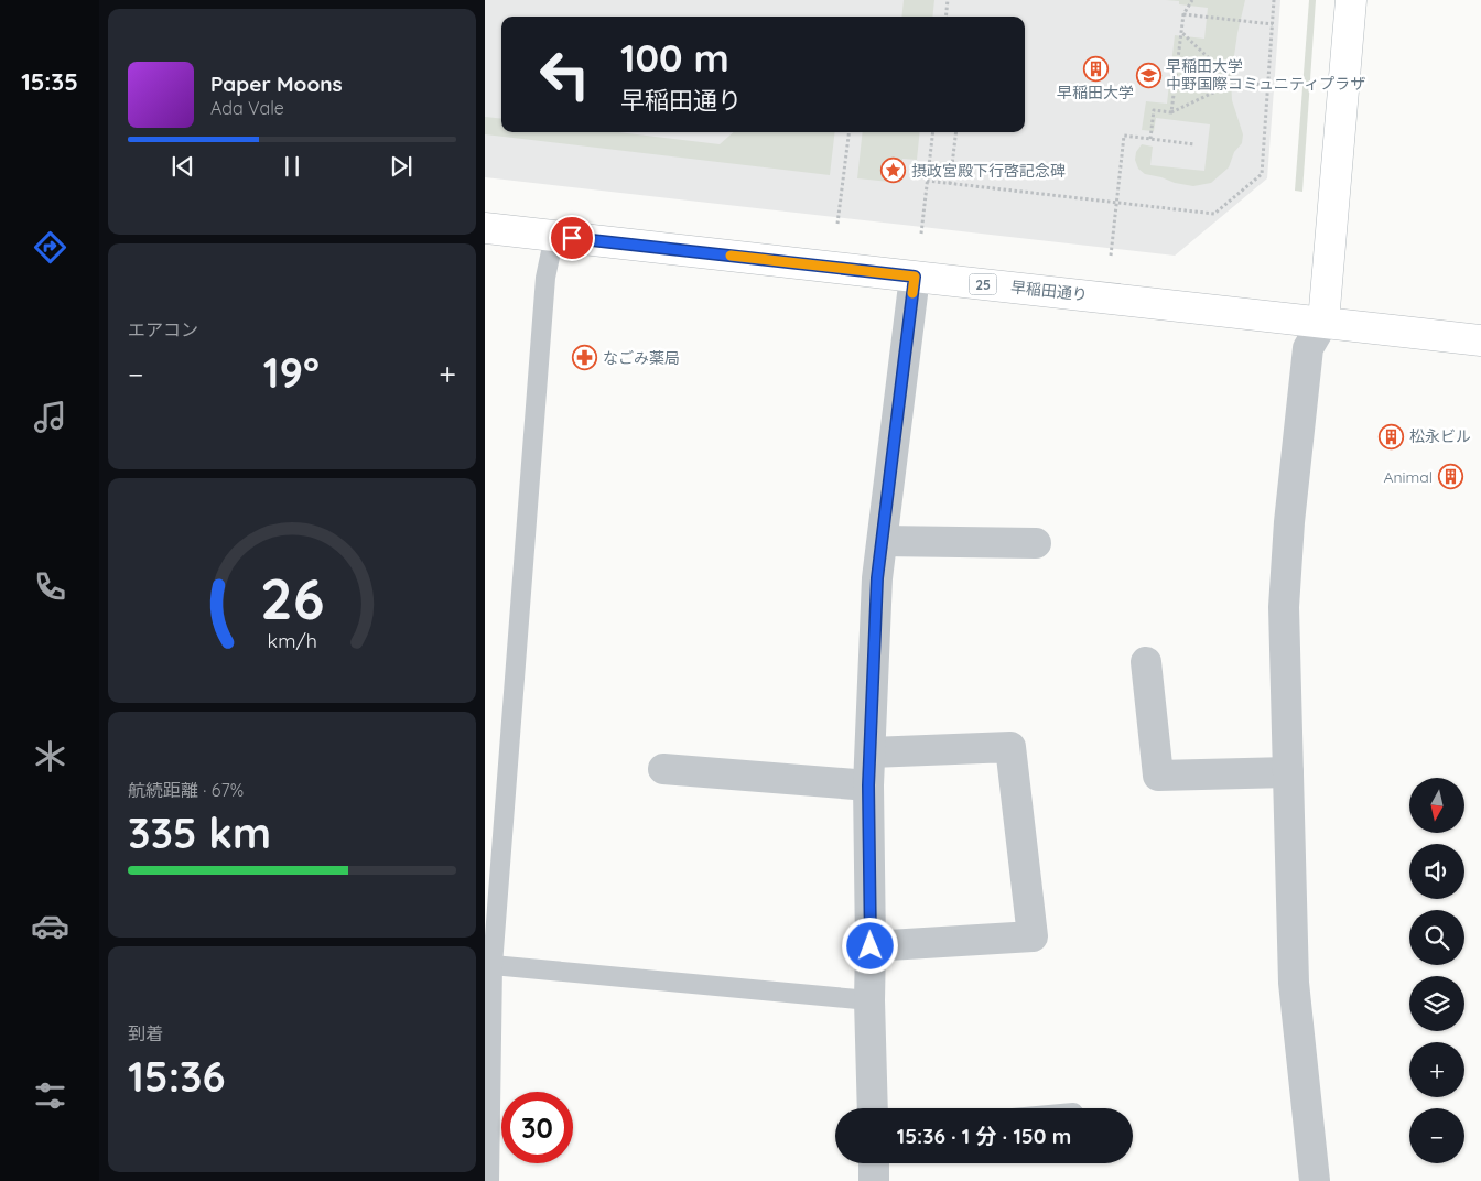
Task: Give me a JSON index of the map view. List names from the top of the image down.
{
  "streets": {
    "main road": ["25", "早稲田通り"]
  },
  "places": {
    "building": ["早稲田大学", "松永ビル", "Animal"],
    "school or university": ["早稲田大学 中野国際コミュニティプラザ"],
    "place": ["摂政宮殿下行啓記念碑"],
    "pharmacy": ["なごみ薬局"]
  },
  "north": "bottom",
  "page": {
    "tabs": "15:35",
    "turn": ["100 m", "早稲田通り"],
    "song": ["Paper Moons", "Ada Vale"],
    "tile": [
      "エアコン",
      ["航続距離 · 67%", "335 km"],
      ["到着", "15:36"]
    ],
    "heat": ["−", "19°", "+"],
    "map_buttons": ["+", "−"],
    "limit": "30",
    "trip": "15:36 · 1 分 · 150 m",
    "gauge": ["26", "km/h"]
  }
}
